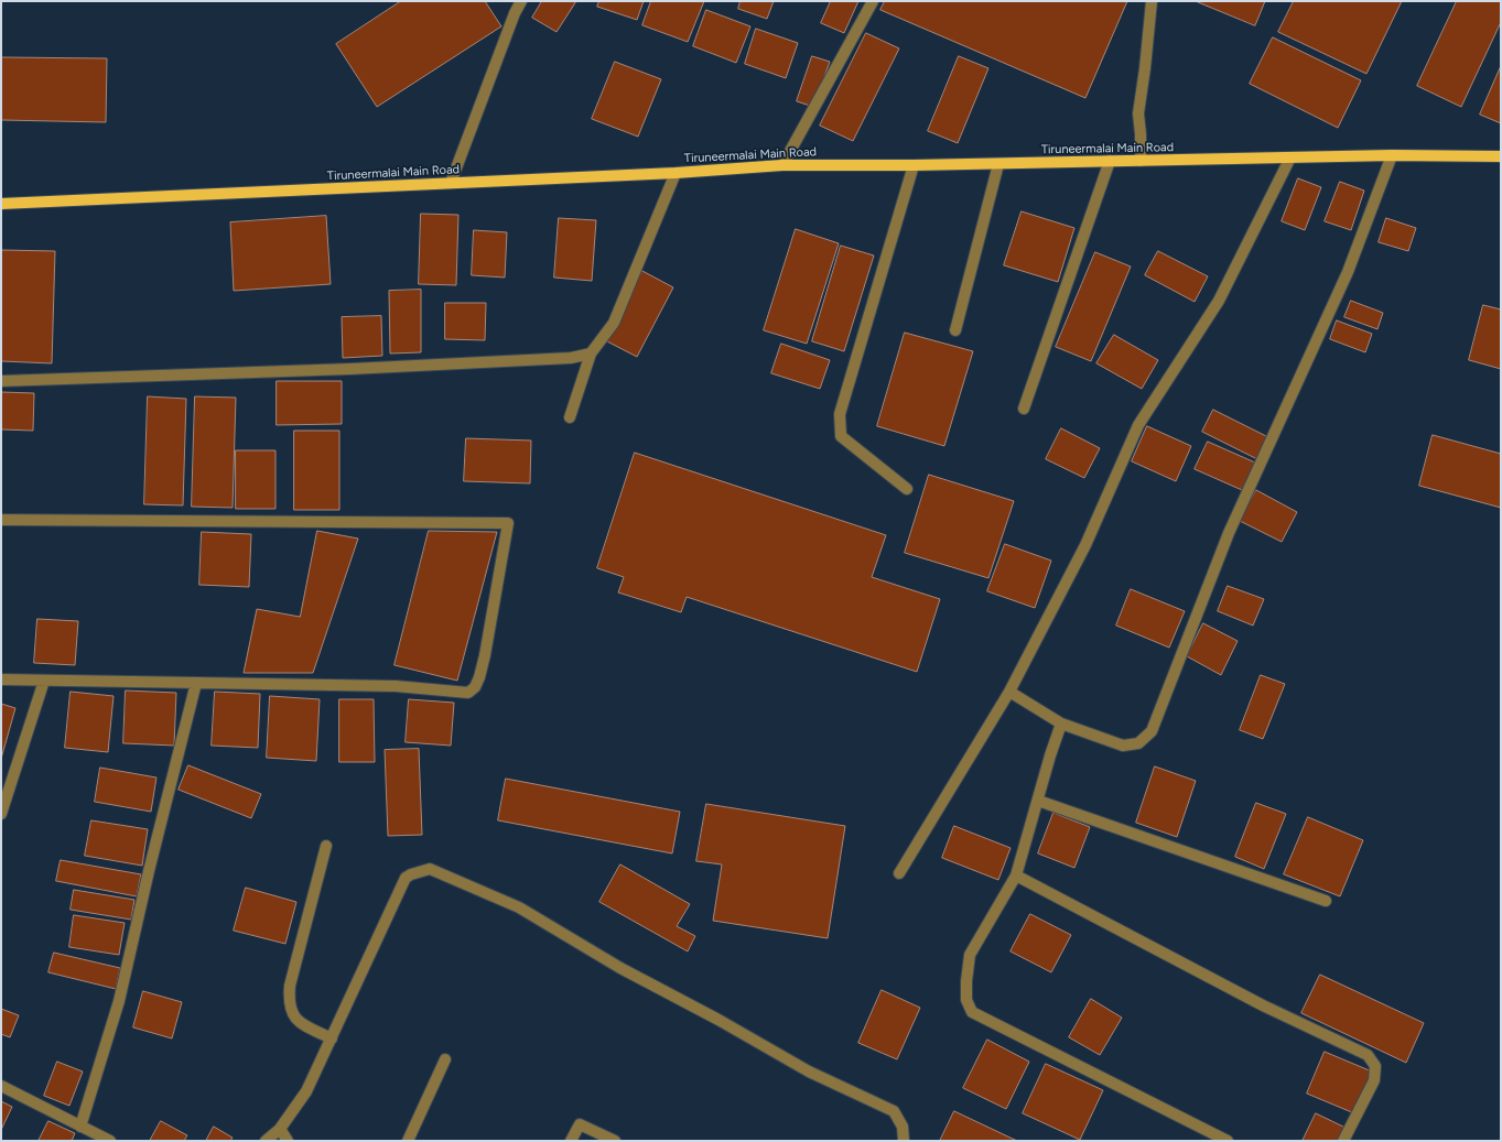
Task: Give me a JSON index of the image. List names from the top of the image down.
{
  "streets": {
    "main road": ["Tiruneermalai Main Road"]
  }
}
